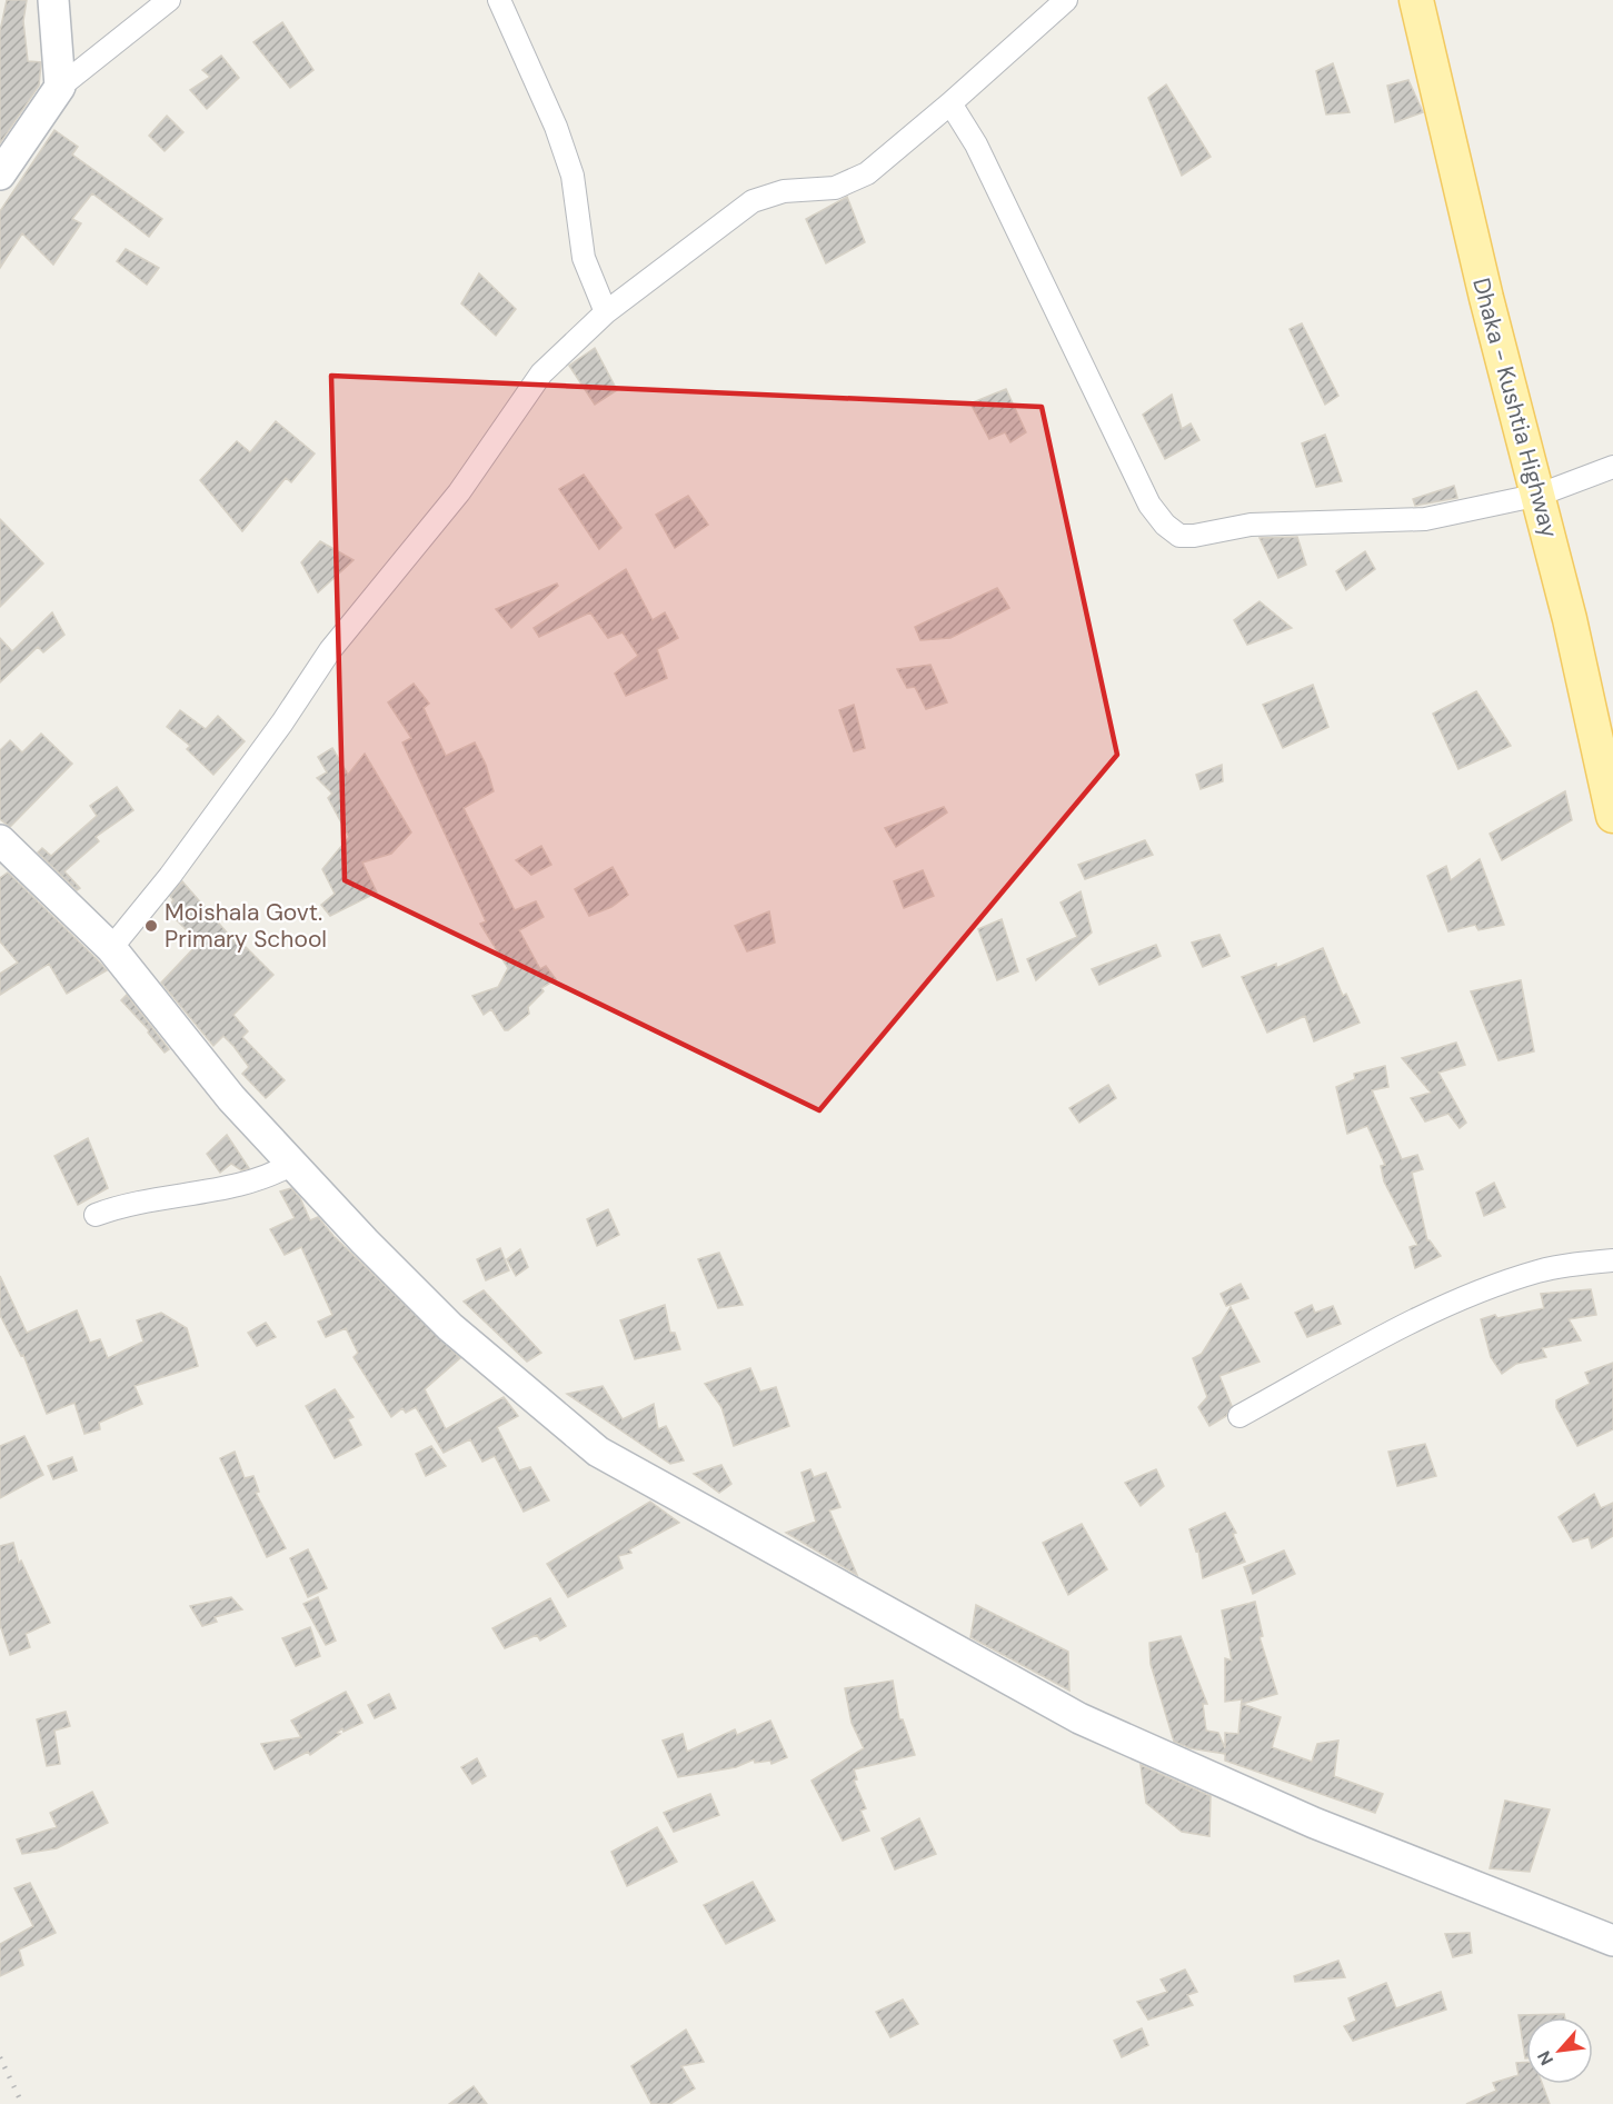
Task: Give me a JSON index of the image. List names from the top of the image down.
{
  "streets": {
    "main road": ["Dhaka - Kushtia Highway"]
  },
  "places": ["Moishala Govt. Primary School"],
  "north": "bottom left"
}
